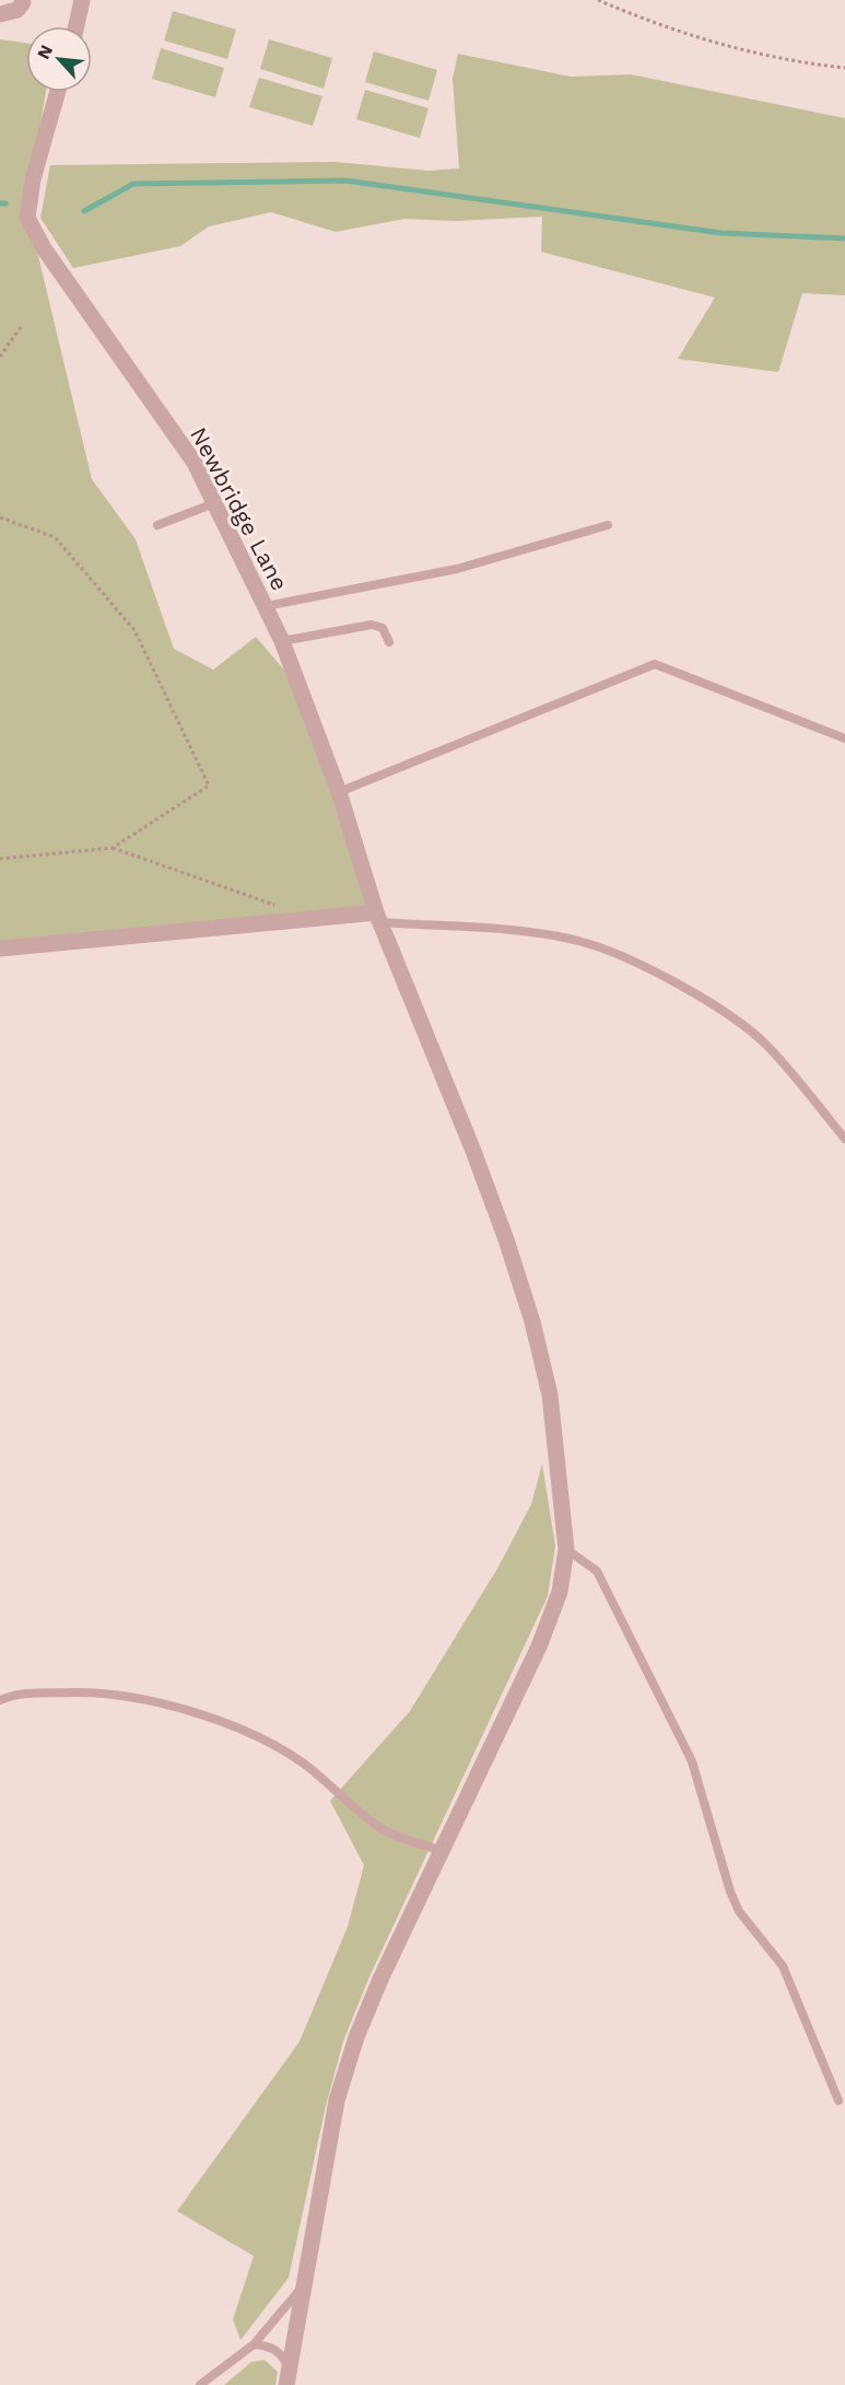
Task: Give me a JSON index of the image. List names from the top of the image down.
{
  "streets": {
    "street": ["Newbridge Lane"]
  },
  "north": "top left"
}
